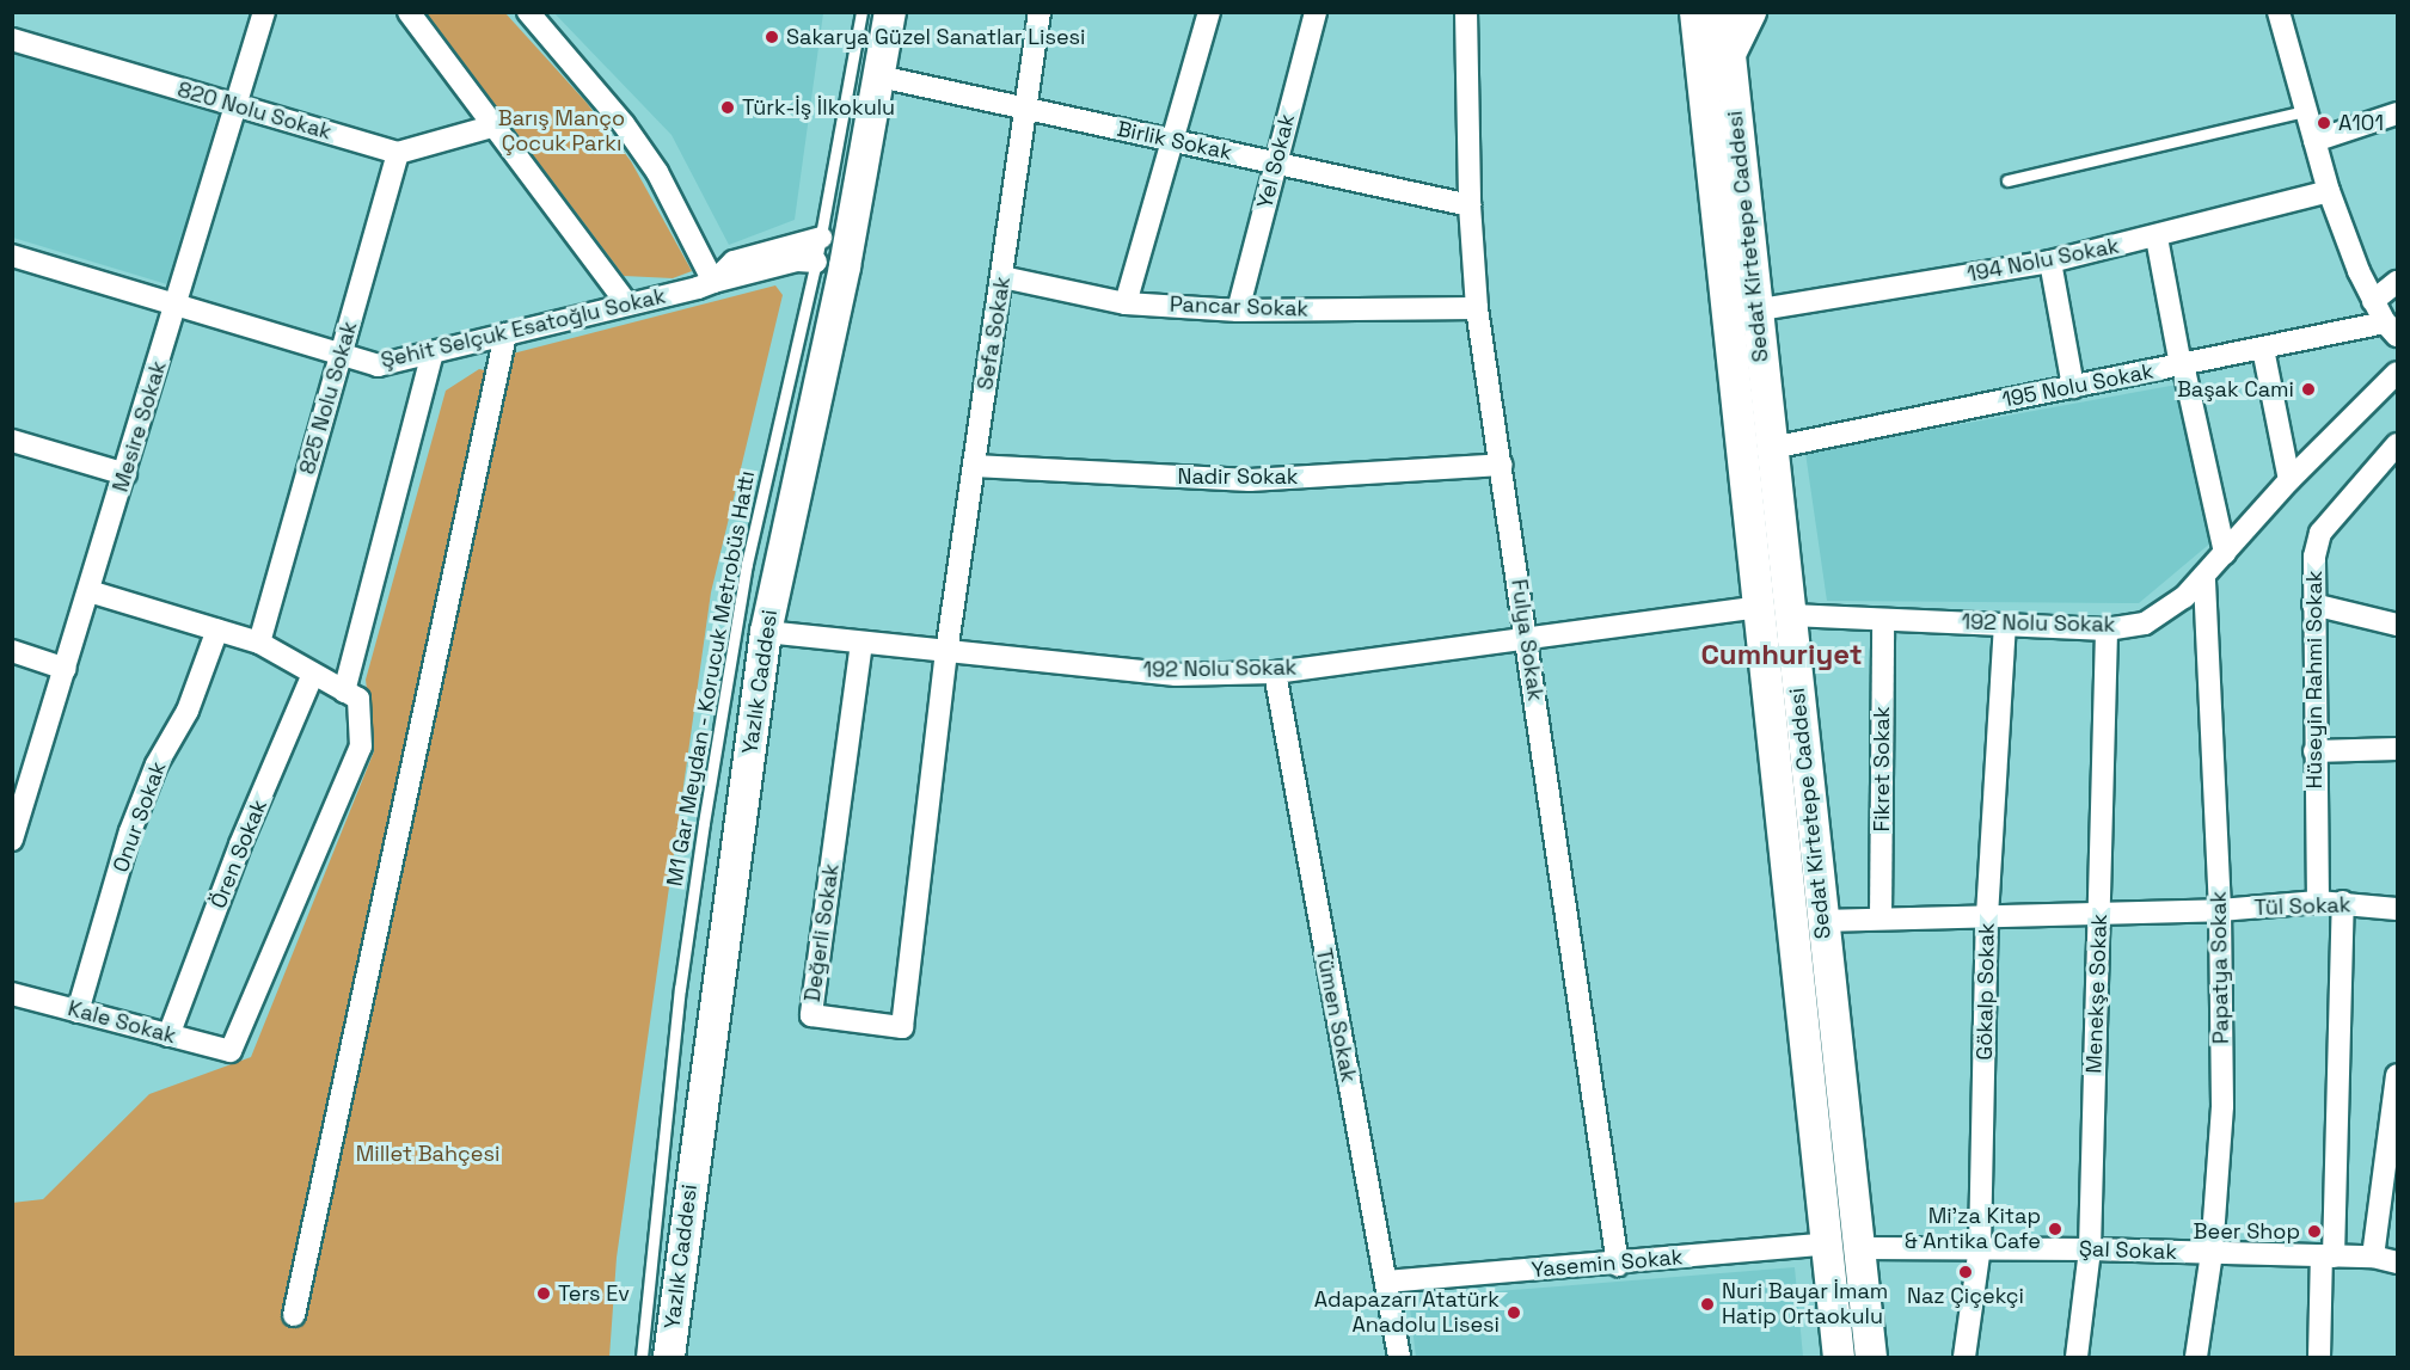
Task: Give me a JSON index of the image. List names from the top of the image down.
{
  "streets": {
    "main road": ["Sedat Kirtetepe Caddesi", "Yazlık Caddesi"],
    "street": [
      "820 Nolu Sokak",
      "Birlik Sokak",
      "Yel Sokak",
      "194 Nolu Sokak",
      "Pancar Sokak",
      "Şehit Selçuk Esatoğlu Sokak",
      "Sefa Sokak",
      "195 Nolu Sokak",
      "825 Nolu Sokak",
      "Mesire Sokak",
      "Nadir Sokak",
      "192 Nolu Sokak",
      "Fulya Sokak",
      "Hüseyin Rahmi Sokak",
      "Fikret Sokak",
      "Onur Sokak",
      "Ören Sokak",
      "Tül Sokak",
      "Değerli Sokak",
      "Papatya Sokak",
      "Gökalp Sokak",
      "Menekşe Sokak",
      "Tümen Sokak",
      "Kale Sokak",
      "Şal Sokak",
      "Yasemin Sokak"
    ],
    "lane": ["M1 Gar Meydan - Korucuk Metrobüs Hattı"]
  },
  "crossings": [
    ["820 Nolu Sokak", "825 Nolu Sokak"],
    ["820 Nolu Sokak", "Mesire Sokak"],
    ["Birlik Sokak", "Yel Sokak"],
    ["Birlik Sokak", "Sefa Sokak"],
    ["Birlik Sokak", "Fulya Sokak"],
    ["Birlik Sokak", "Yazlık Caddesi"],
    ["Yel Sokak", "Pancar Sokak"],
    ["Sedat Kirtetepe Caddesi", "194 Nolu Sokak"],
    ["Sedat Kirtetepe Caddesi", "195 Nolu Sokak"],
    ["Sedat Kirtetepe Caddesi", "192 Nolu Sokak"],
    ["Sedat Kirtetepe Caddesi", "Tül Sokak"],
    ["Sedat Kirtetepe Caddesi", "Şal Sokak"],
    ["Sedat Kirtetepe Caddesi", "Yasemin Sokak"],
    ["Pancar Sokak", "Sefa Sokak"],
    ["Pancar Sokak", "Fulya Sokak"],
    ["Şehit Selçuk Esatoğlu Sokak", "825 Nolu Sokak"],
    ["Şehit Selçuk Esatoğlu Sokak", "Mesire Sokak"],
    ["Şehit Selçuk Esatoğlu Sokak", "M1 Gar Meydan - Korucuk Metrobüs Hattı"],
    ["Sefa Sokak", "Nadir Sokak"],
    ["Sefa Sokak", "192 Nolu Sokak"],
    ["Sefa Sokak", "Değerli Sokak"],
    ["Nadir Sokak", "Fulya Sokak"],
    ["192 Nolu Sokak", "Fulya Sokak"],
    ["192 Nolu Sokak", "Yazlık Caddesi"],
    ["192 Nolu Sokak", "Fikret Sokak"],
    ["192 Nolu Sokak", "Değerli Sokak"],
    ["192 Nolu Sokak", "Papatya Sokak"],
    ["192 Nolu Sokak", "Gökalp Sokak"],
    ["192 Nolu Sokak", "Menekşe Sokak"],
    ["192 Nolu Sokak", "Tümen Sokak"],
    ["Fulya Sokak", "Yasemin Sokak"],
    ["Hüseyin Rahmi Sokak", "Tül Sokak"],
    ["Fikret Sokak", "Tül Sokak"],
    ["Onur Sokak", "Kale Sokak"],
    ["Ören Sokak", "Kale Sokak"],
    ["Tül Sokak", "Papatya Sokak"],
    ["Tül Sokak", "Gökalp Sokak"],
    ["Tül Sokak", "Menekşe Sokak"],
    ["Papatya Sokak", "Şal Sokak"],
    ["Gökalp Sokak", "Şal Sokak"],
    ["Menekşe Sokak", "Şal Sokak"],
    ["Tümen Sokak", "Yasemin Sokak"],
    ["Şal Sokak", "Yasemin Sokak"]
  ],
  "districts": ["Cumhuriyet"],
  "parks": ["Barış Manço Çocuk Parkı", "Millet Bahçesi"],
  "places": [
    "Sakarya Güzel Sanatlar Lisesi",
    "Türk-İş İlkokulu",
    "A101",
    "Başak Cami",
    "Mi'za Kitap & Antika Cafe",
    "Beer Shop",
    "Naz Çiçekçi",
    "Ters Ev",
    "Nuri Bayar İmam Hatip Ortaokulu",
    "Adapazarı Atatürk Anadolu Lisesi"
  ]
}
